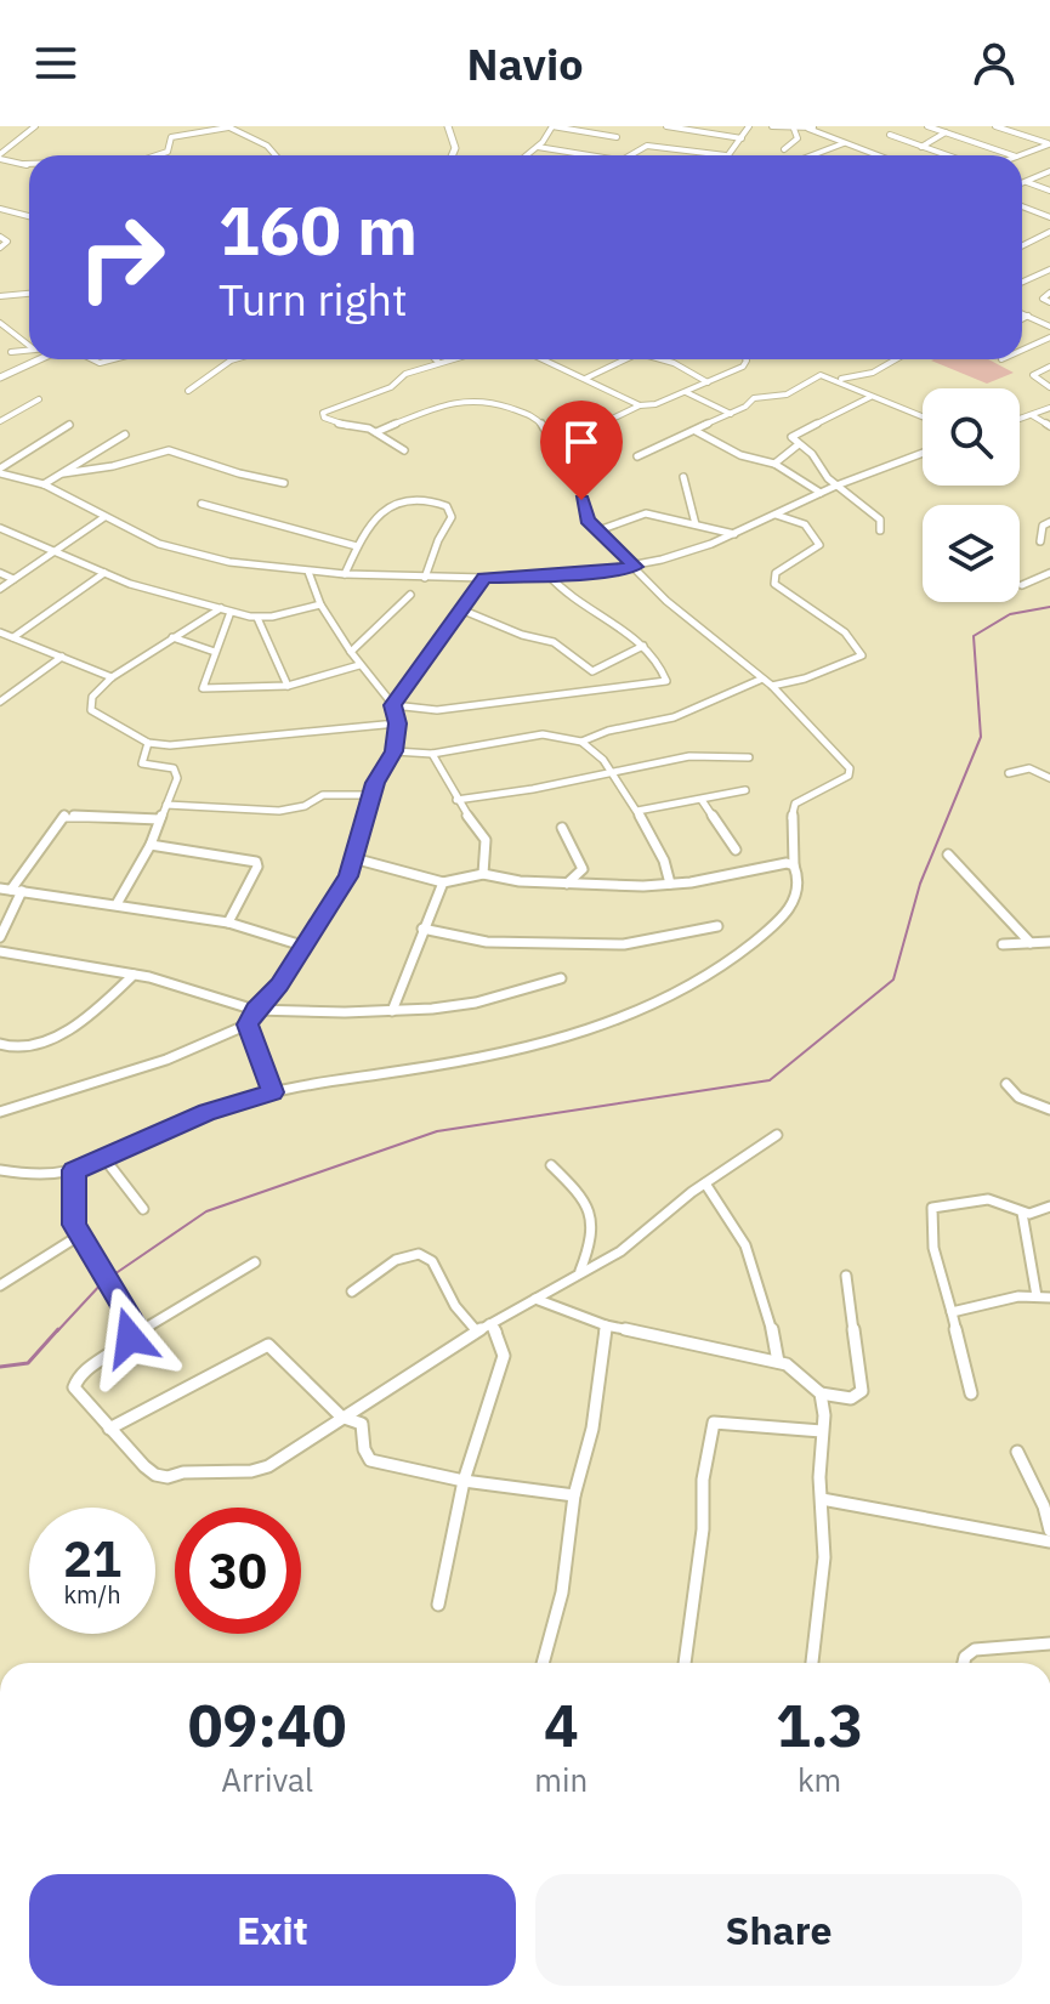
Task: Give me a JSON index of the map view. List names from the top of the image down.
{
  "page": {
    "header": "Navio",
    "turn": ["160 m", "Turn right"],
    "speed": "21 km/h",
    "limit": "30",
    "eta": [
      "09:40",
      "Arrival",
      "4",
      "min",
      "1.3",
      "km"
    ],
    "buttons": ["Exit", "Share"]
  }
}
